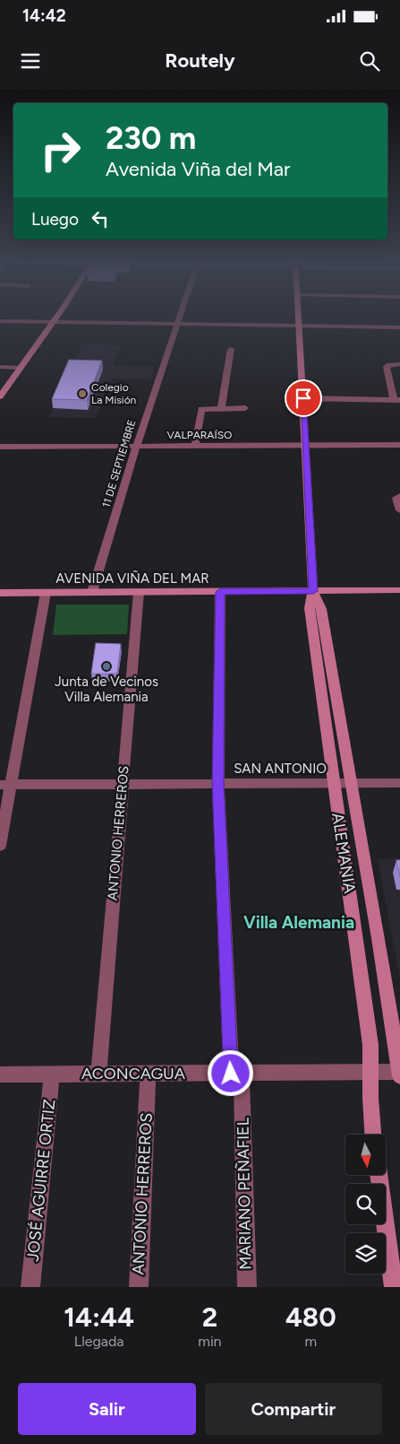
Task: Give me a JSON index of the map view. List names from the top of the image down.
{
  "streets": {
    "street": [
      "VALPARAÍSO",
      "11 DE SEPTIEMBRE",
      "AVENIDA VIÑA DEL MAR",
      "SAN ANTONIO",
      "ANTONIO HERREROS",
      "ALEMANIA",
      "ACONCAGUA",
      "JOSÉ AGUIRRE ORTIZ",
      "MARIANO PEÑAFIEL"
    ]
  },
  "crossings": [
    ["VALPARAÍSO", "11 DE SEPTIEMBRE"],
    ["VALPARAÍSO", "ALEMANIA"],
    ["11 DE SEPTIEMBRE", "AVENIDA VIÑA DEL MAR"],
    ["AVENIDA VIÑA DEL MAR", "ANTONIO HERREROS"],
    ["AVENIDA VIÑA DEL MAR", "ALEMANIA"],
    ["AVENIDA VIÑA DEL MAR", "MARIANO PEÑAFIEL"],
    ["SAN ANTONIO", "ANTONIO HERREROS"],
    ["SAN ANTONIO", "ALEMANIA"],
    ["SAN ANTONIO", "MARIANO PEÑAFIEL"],
    ["ANTONIO HERREROS", "ACONCAGUA"],
    ["ALEMANIA", "ACONCAGUA"],
    ["ACONCAGUA", "JOSÉ AGUIRRE ORTIZ"],
    ["ACONCAGUA", "MARIANO PEÑAFIEL"]
  ],
  "districts": ["Villa Alemania"],
  "places": ["Colegio La Misión", "Junta de Vecinos Villa Alemania"],
  "north": "bottom",
  "page": {
    "status": "14:42",
    "header": "Routely",
    "turn": ["230 m", "Avenida Viña del Mar"],
    "then": "Luego",
    "eta": [
      "14:44",
      "Llegada",
      "2",
      "min",
      "480",
      "m"
    ],
    "buttons": ["Salir", "Compartir"]
  }
}
